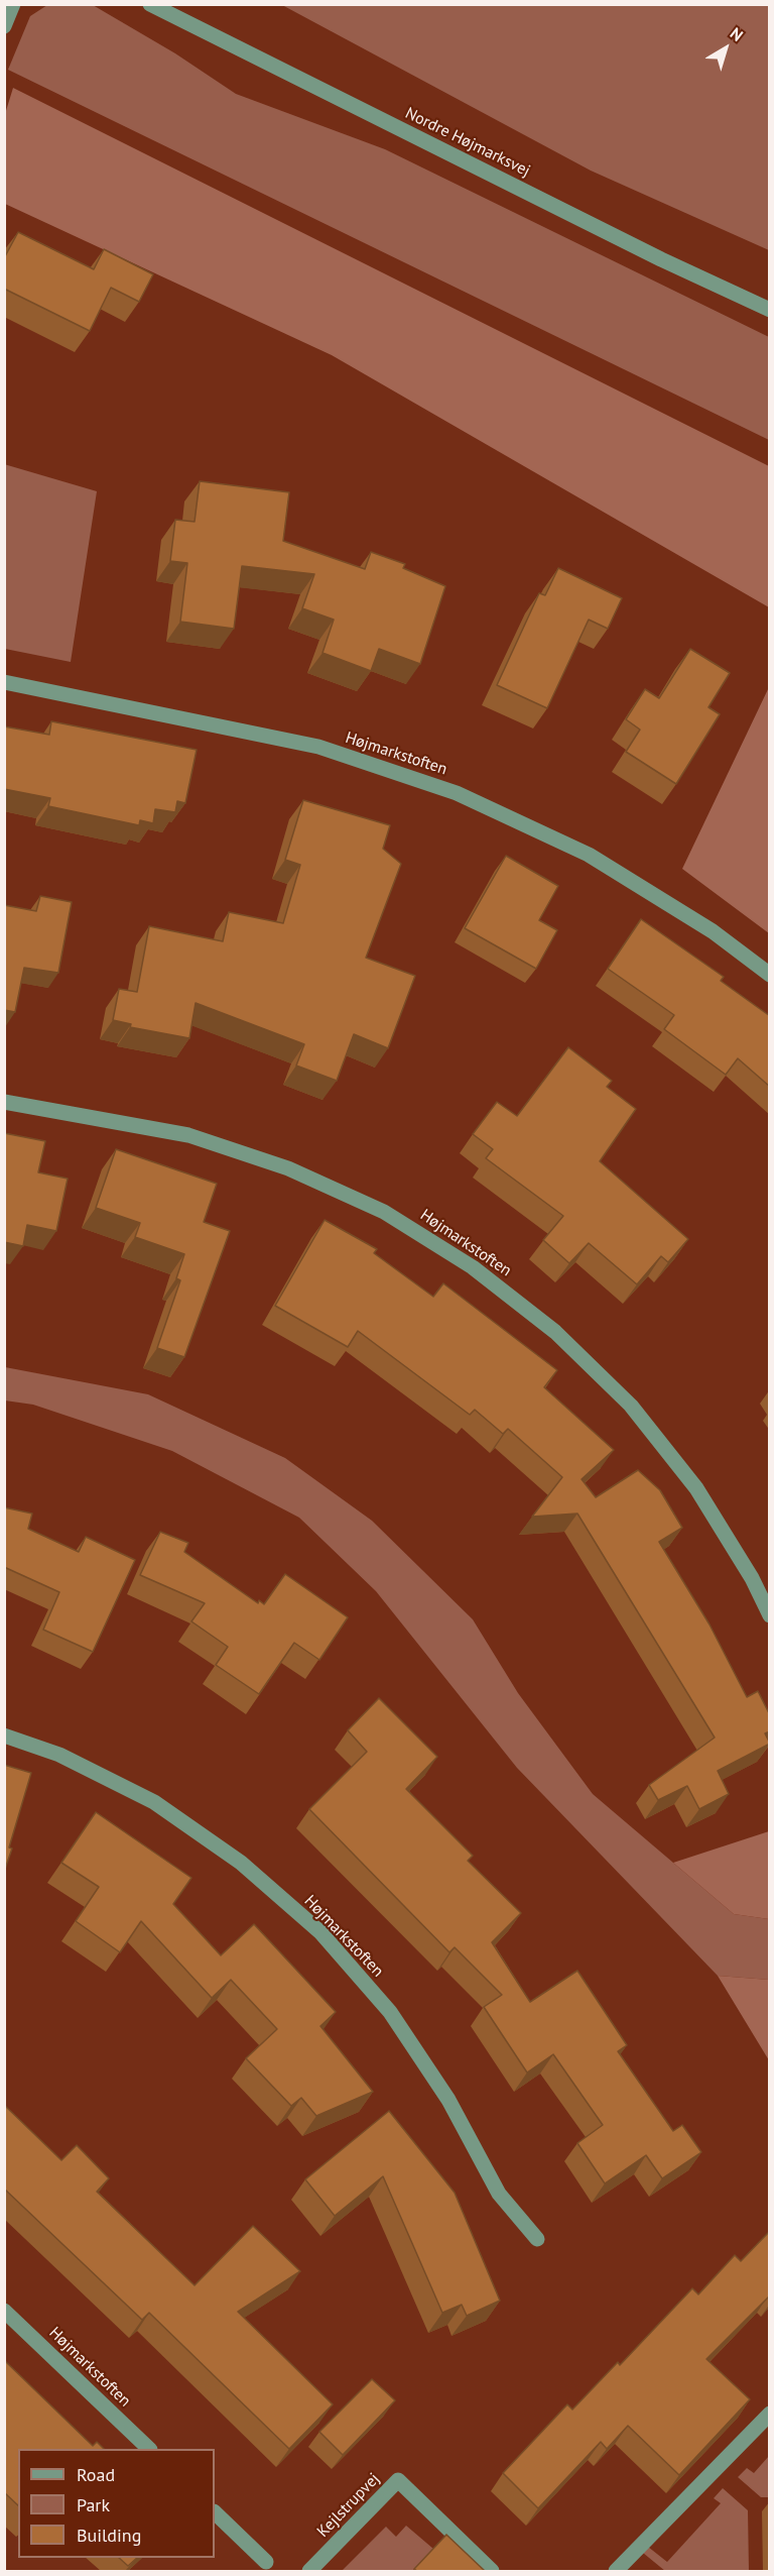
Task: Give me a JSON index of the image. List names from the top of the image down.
{
  "streets": {
    "street": ["Nordre Højmarksvej", "Højmarkstoften", "Kejlstrupvej"]
  },
  "legend": ["Road", "Park", "Building"],
  "north": "top right"
}
